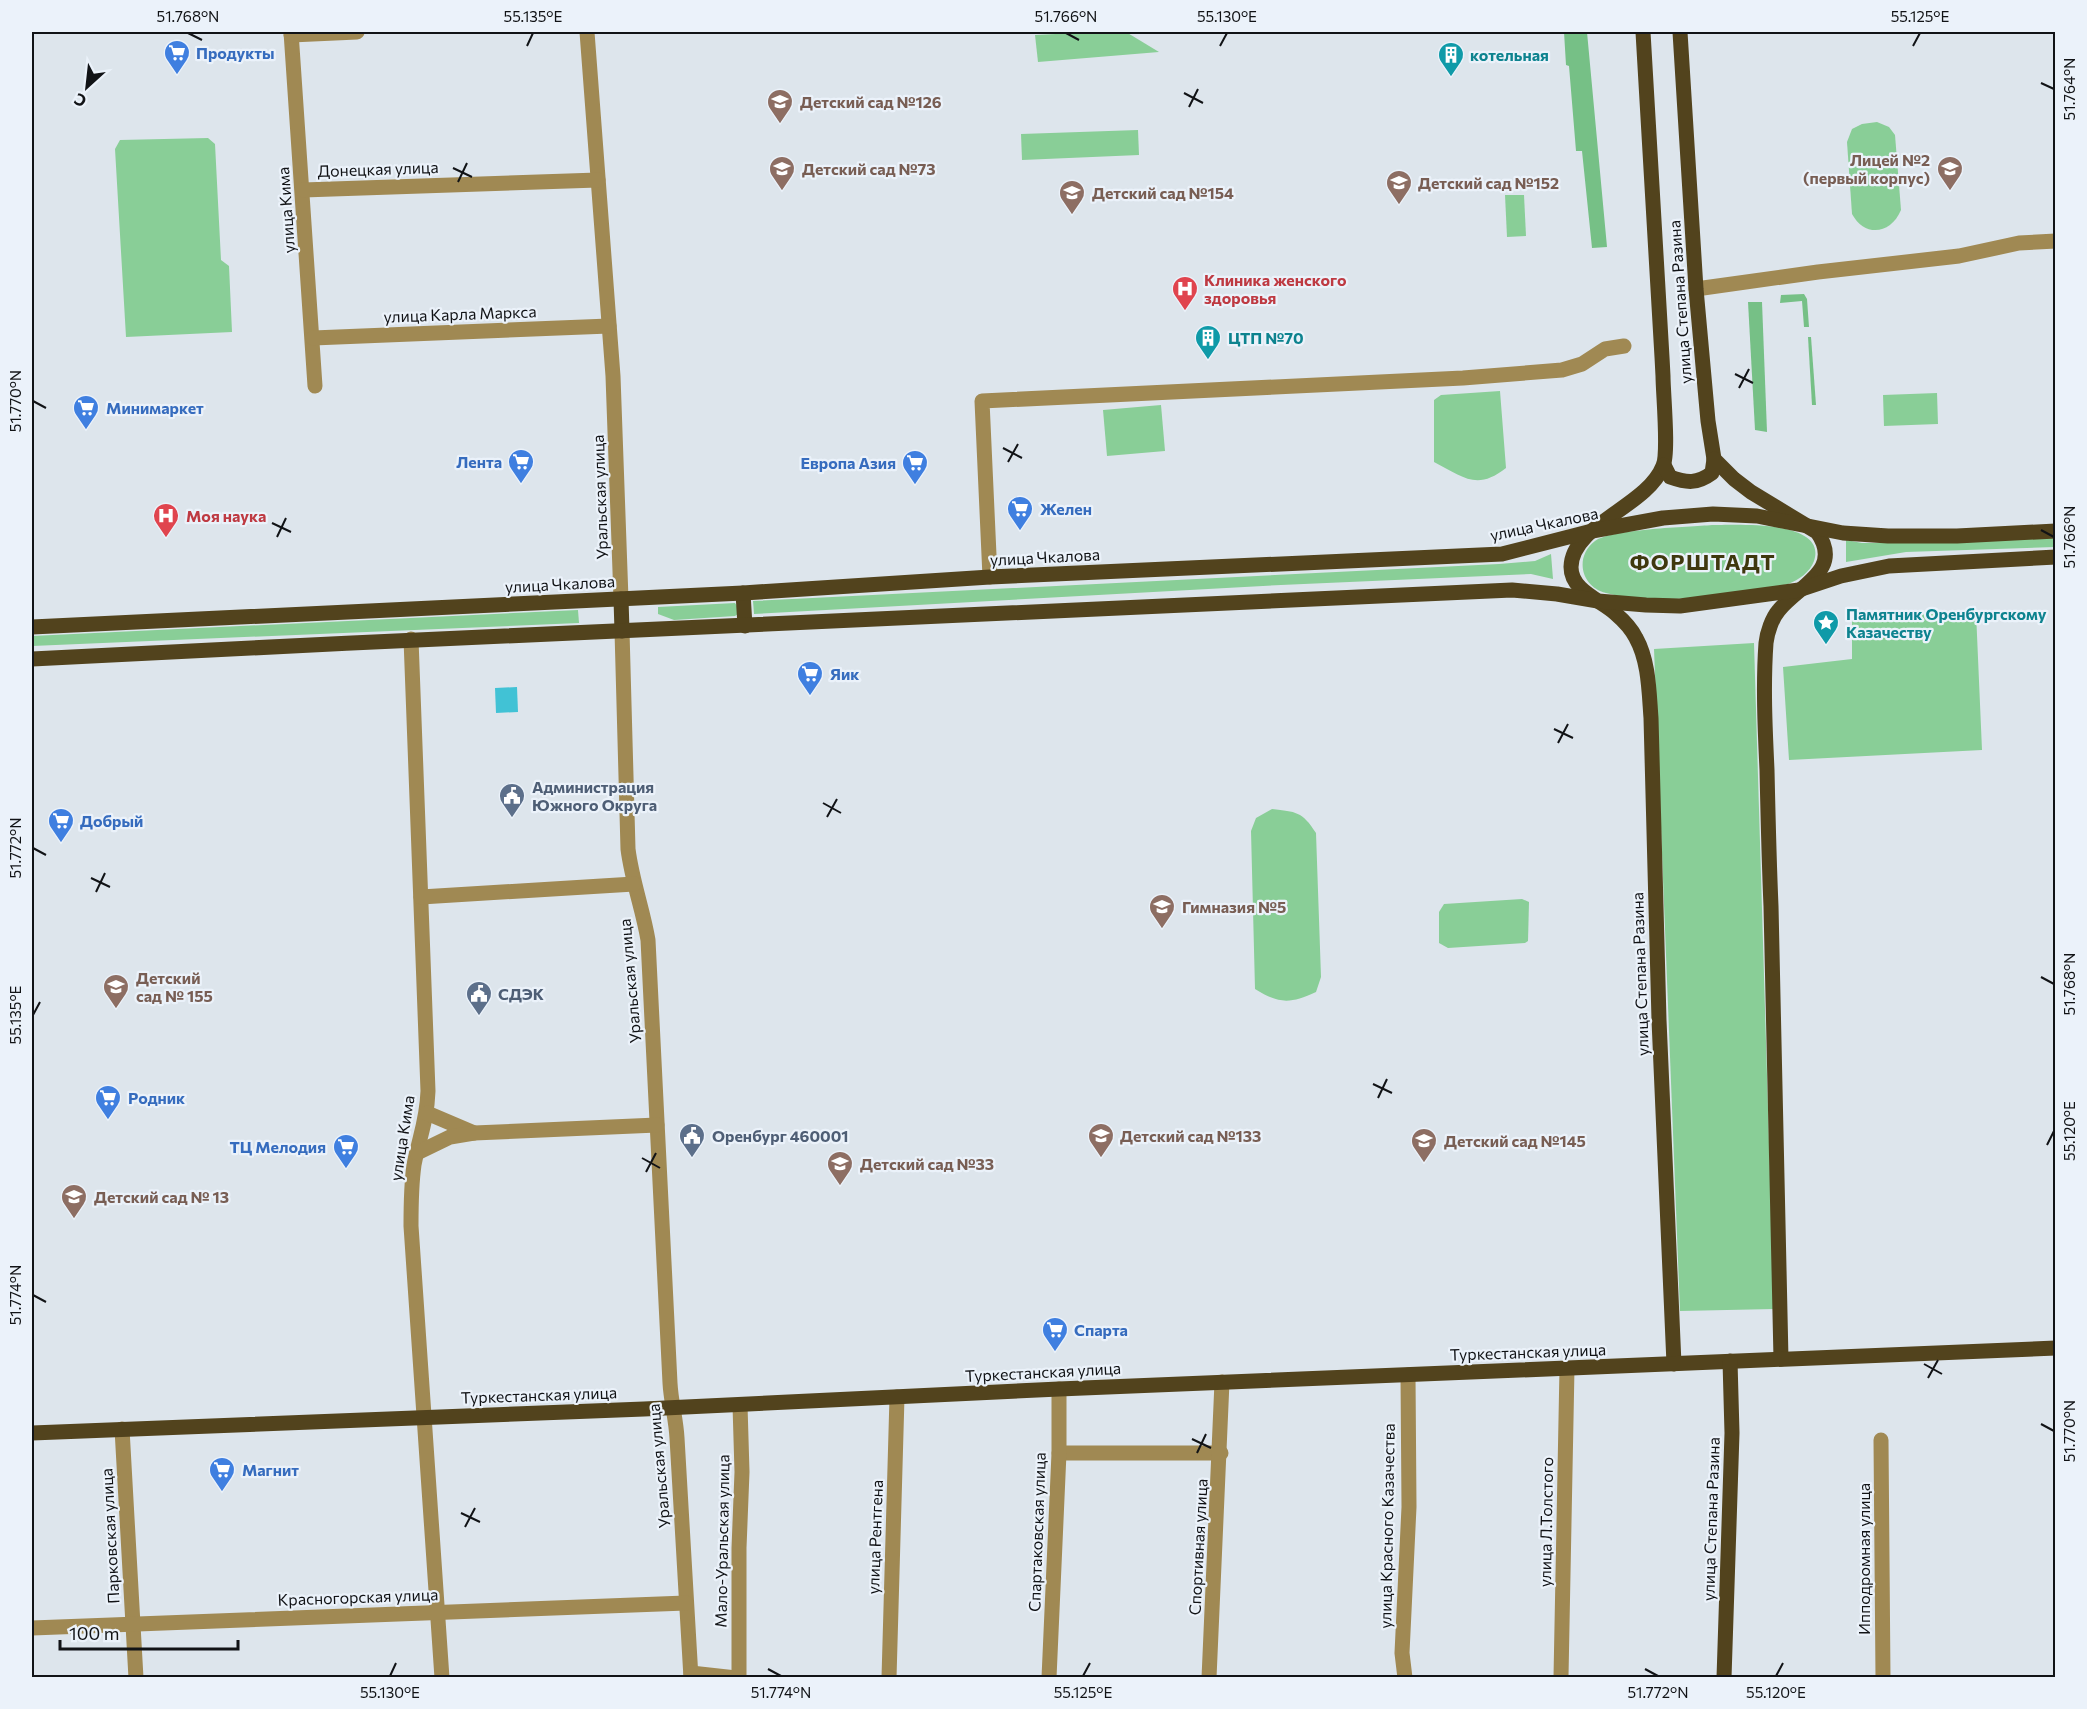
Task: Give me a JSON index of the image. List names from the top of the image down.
{
  "streets": {
    "main road": [
      "улица Степана Разина",
      "Уральская улица",
      "улица Чкалова",
      "Туркестанская улица"
    ],
    "street": [
      "Донецкая улица",
      "улица Кима",
      "улица Карла Маркса",
      "улица Л.Толстого",
      "улица Красного Казачества",
      "Спартаковская улица",
      "Парковская улица",
      "улица Рентгена",
      "Мало-Уральская улица",
      "Спортивная улица",
      "Ипподромная улица",
      "Красногорская улица"
    ]
  },
  "crossings": [
    ["Донецкая улица", "улица Кима"],
    ["Донецкая улица", "Уральская улица"],
    ["улица Кима", "улица Карла Маркса"],
    ["улица Кима", "Туркестанская улица"],
    ["улица Кима", "Красногорская улица"],
    ["улица Степана Разина", "улица Чкалова"],
    ["улица Степана Разина", "Туркестанская улица"],
    ["улица Карла Маркса", "Уральская улица"],
    ["Уральская улица", "улица Чкалова"],
    ["Уральская улица", "Туркестанская улица"],
    ["Уральская улица", "Красногорская улица"],
    ["Туркестанская улица", "улица Л.Толстого"],
    ["Туркестанская улица", "улица Красного Казачества"],
    ["Туркестанская улица", "Спартаковская улица"],
    ["Туркестанская улица", "Парковская улица"],
    ["Туркестанская улица", "улица Рентгена"],
    ["Туркестанская улица", "Мало-Уральская улица"],
    ["Туркестанская улица", "Спортивная улица"],
    ["Парковская улица", "Красногорская улица"]
  ],
  "districts": ["ФОРШТАДТ"],
  "places": {
    "supermarket": [
      "Продукты",
      "Минимаркет",
      "Лента",
      "Европа Азия",
      "Желен",
      "Яик",
      "Добрый",
      "Родник",
      "ТЦ Мелодия",
      "Спарта",
      "Магнит"
    ],
    "building": ["котельная", "ЦТП №70"],
    "school or university": [
      "Детский сад №126",
      "Детский сад №73",
      "Лицей №2 (первый корпус)",
      "Детский сад №152",
      "Детский сад №154",
      "Гимназия №5",
      "Детский сад № 155",
      "Детский сад №133",
      "Детский сад №145",
      "Детский сад №33",
      "Детский сад № 13"
    ],
    "hospital": ["Клиника женского здоровья", "Моя наука"],
    "place": ["Памятник Оренбургскому Казачеству"],
    "public building": ["Администрация Южного Округа", "СДЭК", "Оренбург 460001"]
  },
  "scale_bar": "100 m",
  "north": "bottom left",
  "coordinates": [
    "51.768°N",
    "55.135°E",
    "51.766°N",
    "55.130°E",
    "55.125°E",
    "51.764°N",
    "51.770°N",
    "51.772°N",
    "55.120°E",
    "51.774°N"
  ]
}
